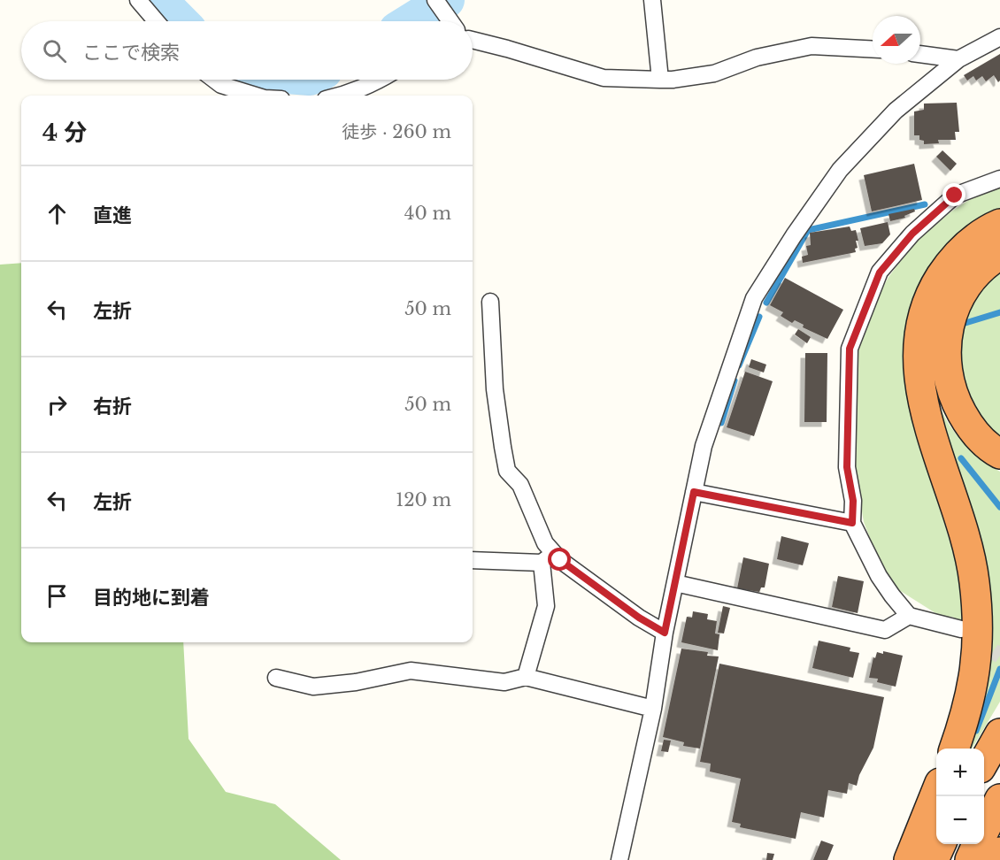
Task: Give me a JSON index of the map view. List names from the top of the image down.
{
  "north": "left",
  "page": {
    "search": "ここで検索",
    "heading": ["4 分", "徒歩 · 260 m"],
    "list": [
      ["直進", "40 m"],
      ["左折", "50 m"],
      ["右折", "50 m"],
      ["左折", "120 m"],
      "目的地に到着"
    ],
    "map_buttons": ["+", "−"]
  }
}
